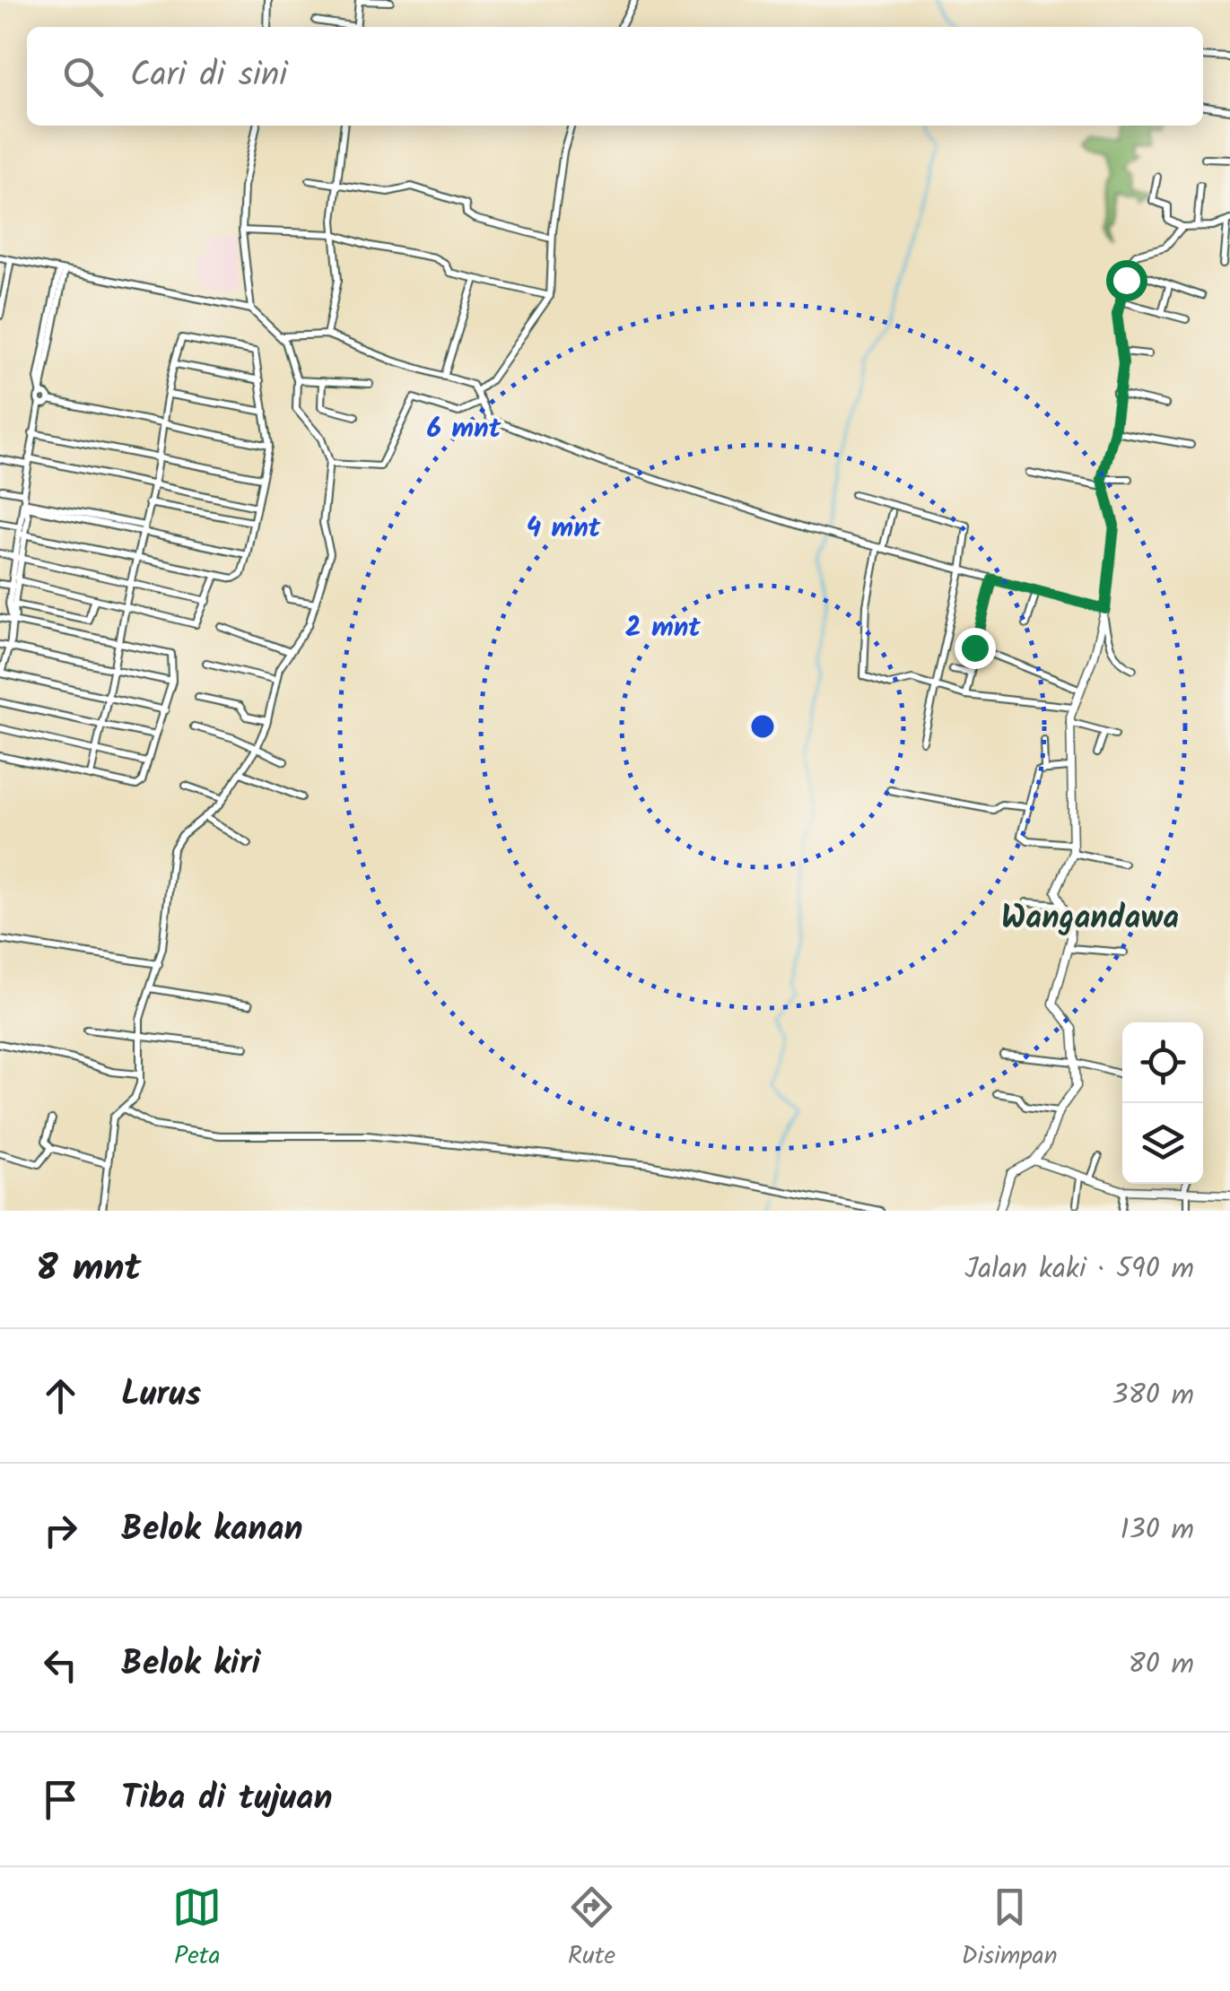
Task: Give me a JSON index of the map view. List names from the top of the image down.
{
  "districts": ["Wangandawa"],
  "page": {
    "search": "Cari di sini",
    "heading": ["8 mnt", "Jalan kaki · 590 m"],
    "list": [
      ["Lurus", "380 m"],
      ["Belok kanan", "130 m"],
      ["Belok kiri", "80 m"],
      "Tiba di tujuan"
    ],
    "nav": ["Peta", "Rute", "Disimpan"]
  },
  "rings": ["6 mnt", "4 mnt", "2 mnt"]
}
